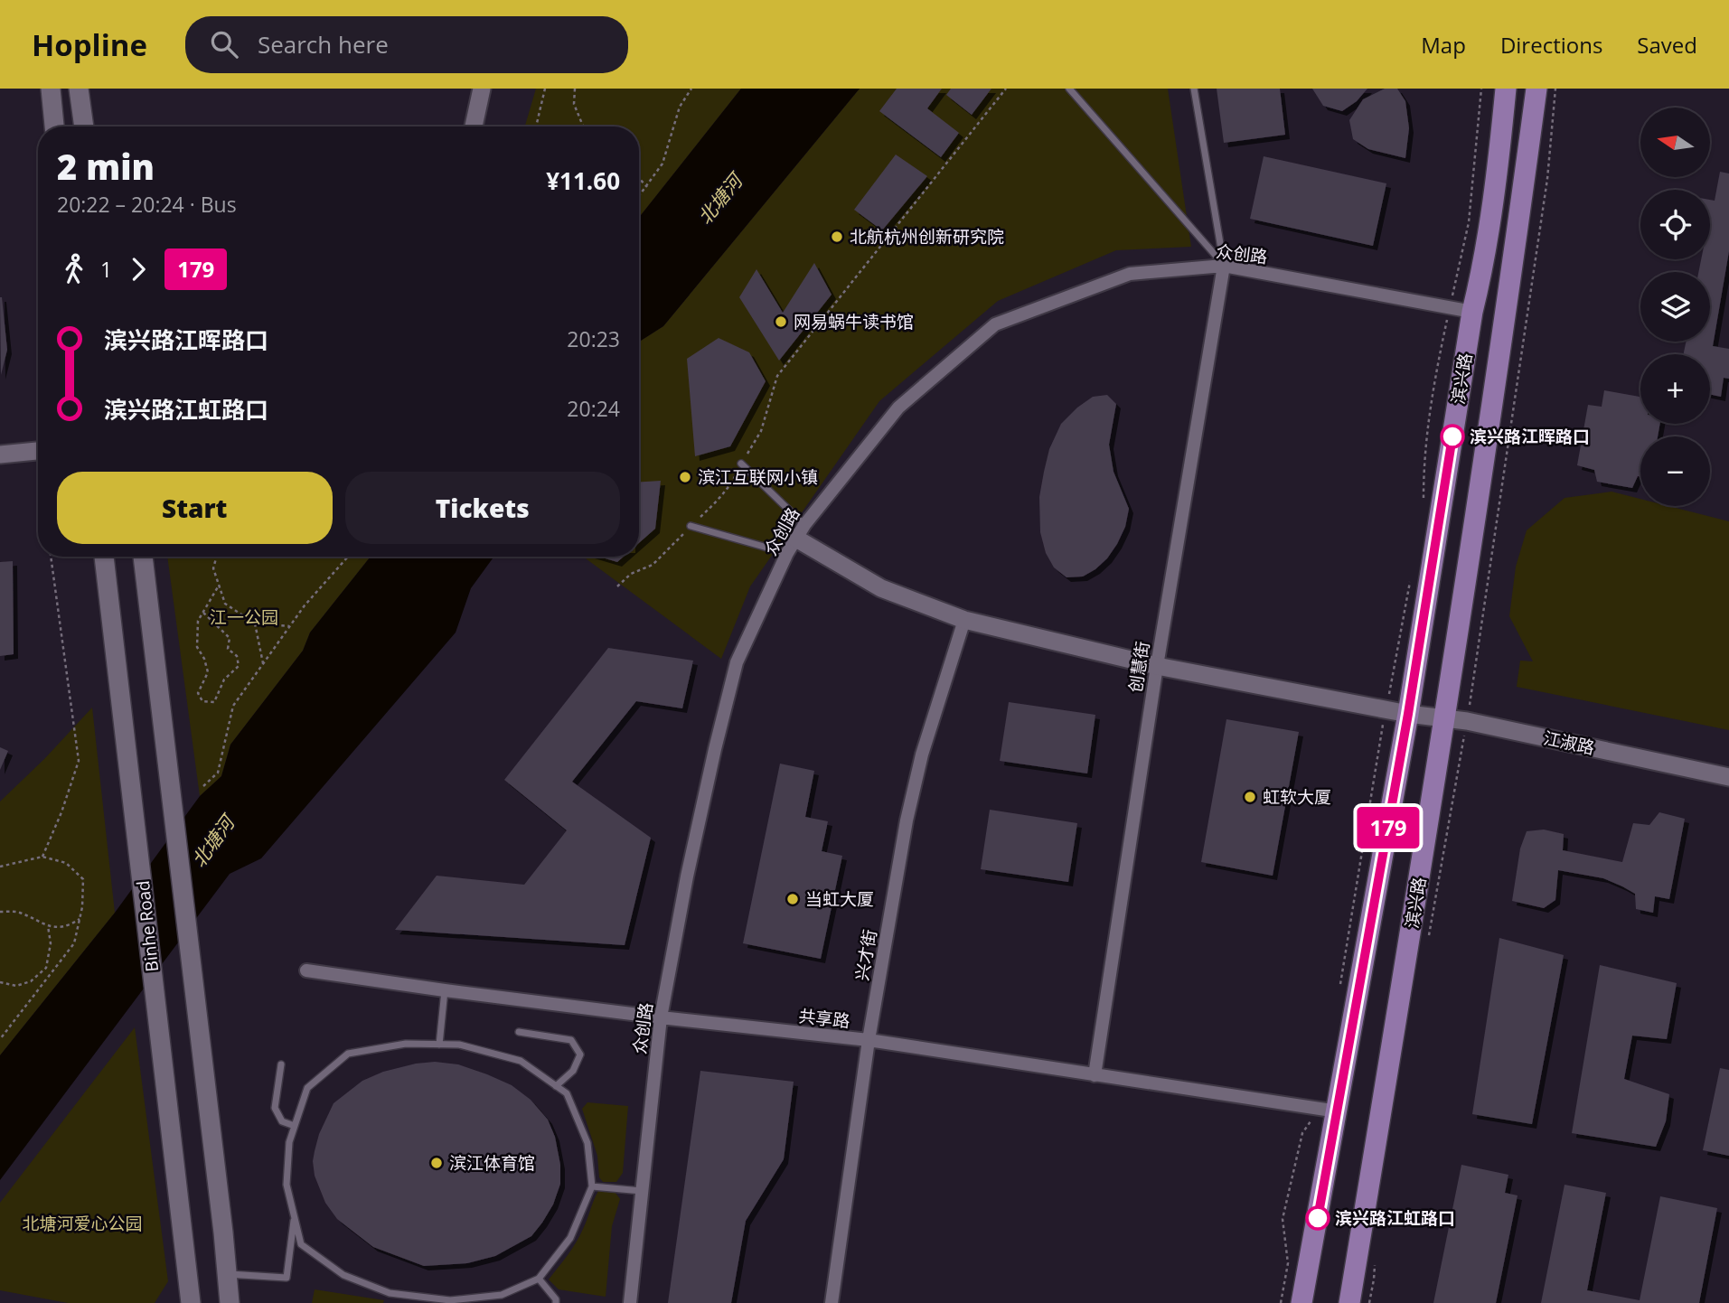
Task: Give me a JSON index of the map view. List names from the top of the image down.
{
  "streets": {
    "main road": ["滨兴路", "Binhe Road"],
    "street": [
      "众创路",
      "创慧街",
      "江淑路",
      "兴才街",
      "共享路"
    ]
  },
  "crossings": [
    ["众创路", "滨兴路"],
    ["众创路", "创慧街"],
    ["众创路", "江淑路"],
    ["众创路", "共享路"],
    ["滨兴路", "江淑路"],
    ["滨兴路", "共享路"],
    ["创慧街", "江淑路"],
    ["创慧街", "共享路"],
    ["江淑路", "兴才街"],
    ["兴才街", "共享路"]
  ],
  "water": ["北塘河"],
  "parks": ["江一公园", "北塘河爱心公园"],
  "places": [
    "北航杭州创新研究院",
    "网易蜗牛读书馆",
    "滨兴路江晖路口",
    "滨江互联网小镇",
    "虹软大厦",
    "当虹大厦",
    "滨江体育馆",
    "滨兴路江虹路口"
  ],
  "lines": ["bus line 179"],
  "north": "left",
  "page": {
    "header": "Hopline",
    "search": "Search here",
    "nav": ["Map", "Directions", "Saved"],
    "on_map": "179",
    "map_buttons": ["+", "−"],
    "heading": ["2 min", "20:22 – 20:24 · Bus", "¥11.60"],
    "legs": ["1", "179"],
    "list": [
      {
        "name": "滨兴路江晖路口",
        "value": "20:23"
      },
      {
        "name": "滨兴路江虹路口",
        "value": "20:24"
      }
    ],
    "buttons": ["Start", "Tickets"]
  }
}
